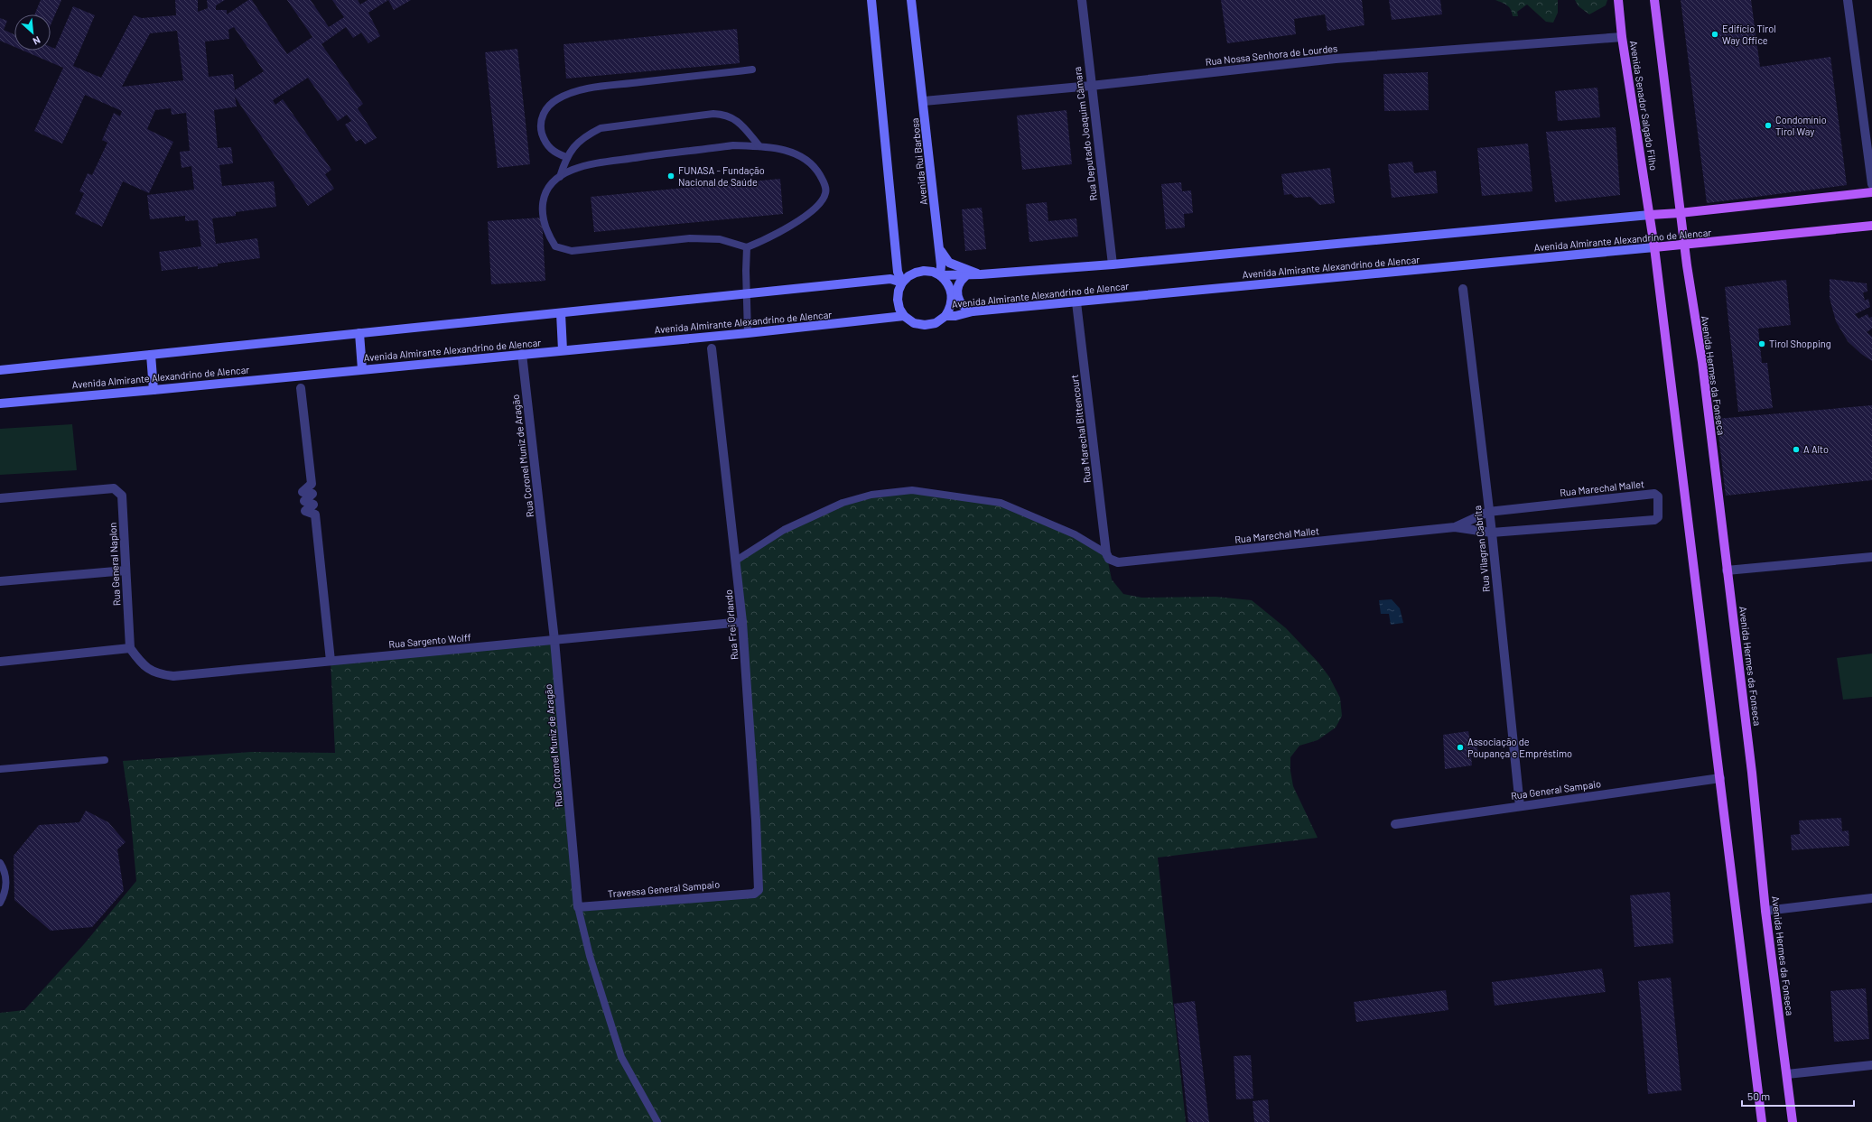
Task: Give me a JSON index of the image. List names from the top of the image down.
{
  "streets": {
    "main road": [
      "Avenida Senador Salgado Filho",
      "Avenida Rui Barbosa",
      "Avenida Almirante Alexandrino de Alencar",
      "Avenida Hermes da Fonseca"
    ],
    "street": [
      "Rua Nossa Senhora de Lourdes",
      "Rua Deputado Joaquim Câmara",
      "Rua Marechal Bittencourt",
      "Rua Coronel Muniz de Aragão",
      "Rua Marechal Mallet",
      "Rua Vilagran Cabrita",
      "Rua General Naplon",
      "Rua Frei Orlando",
      "Rua Sargento Wolff",
      "Rua General Sampaio",
      "Travessa General Sampaio"
    ]
  },
  "crossings": [
    ["Rua Nossa Senhora de Lourdes", "Avenida Senador Salgado Filho"],
    ["Rua Nossa Senhora de Lourdes", "Rua Deputado Joaquim Câmara"],
    ["Rua Nossa Senhora de Lourdes", "Avenida Rui Barbosa"],
    ["Avenida Senador Salgado Filho", "Avenida Hermes da Fonseca"],
    ["Avenida Rui Barbosa", "Avenida Almirante Alexandrino de Alencar"],
    ["Avenida Almirante Alexandrino de Alencar", "Avenida Hermes da Fonseca"],
    ["Avenida Almirante Alexandrino de Alencar", "Rua Marechal Bittencourt"],
    ["Avenida Almirante Alexandrino de Alencar", "Rua Coronel Muniz de Aragão"],
    ["Rua Marechal Bittencourt", "Rua Marechal Mallet"],
    ["Rua Coronel Muniz de Aragão", "Rua Sargento Wolff"],
    ["Rua Coronel Muniz de Aragão", "Travessa General Sampaio"],
    ["Rua Marechal Mallet", "Rua Vilagran Cabrita"],
    ["Rua Vilagran Cabrita", "Rua General Sampaio"],
    ["Rua General Naplon", "Rua Sargento Wolff"],
    ["Rua Frei Orlando", "Rua Sargento Wolff"],
    ["Rua Frei Orlando", "Travessa General Sampaio"]
  ],
  "places": [
    "Edifício Tirol Way Office",
    "Condomínio Tirol Way",
    "FUNASA - Fundação Nacional de Saúde",
    "Tirol Shopping",
    "A Alto",
    "Associação de Poupança e Empréstimo"
  ],
  "scale_bar": "50 m",
  "north": "bottom right"
}
